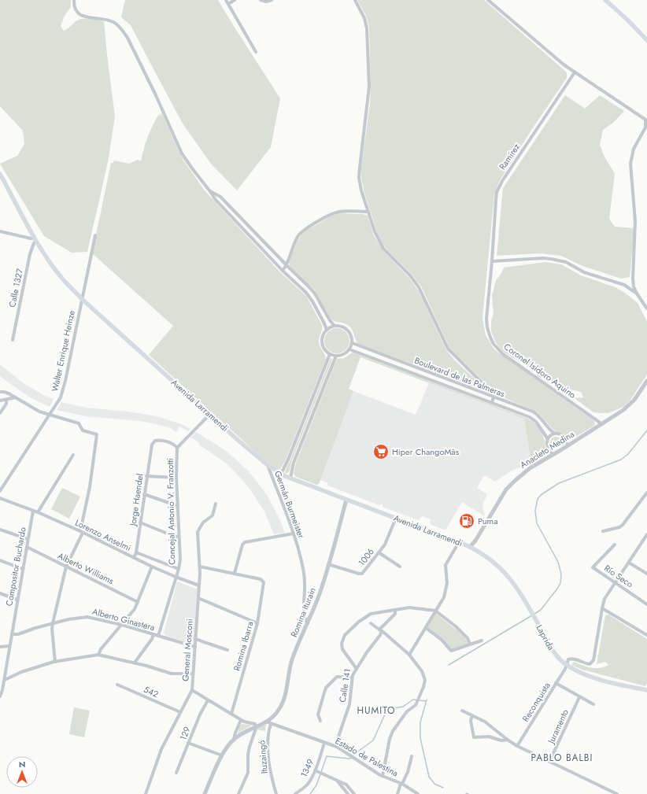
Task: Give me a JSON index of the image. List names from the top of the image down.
{
  "streets": {
    "main road": ["Avenida Larramendi", "Laprida"],
    "street": [
      "Ramírez",
      "Calle 1327",
      "Walter Enrique Heinze",
      "Coronel Isidoro Aquino",
      "Boulevard de las Palmeras",
      "Anacleto Medina",
      "Jorge Haendel",
      "Germán Burmeister",
      "Concejal Antonio V. Franzotti",
      "Lorenzo Anselmi",
      "1006",
      "Compositor Buchardo",
      "Alberto Williams",
      "Río Seco",
      "Romina Iturain",
      "Alberto Ginastera",
      "Romina Ibarra",
      "General Mosconi",
      "Calle 141",
      "542",
      "Reconquista",
      "Juramento",
      "129",
      "Ituzaingó",
      "Estado de Palestina",
      "1349"
    ]
  },
  "crossings": [
    ["Ramírez", "Coronel Isidoro Aquino"],
    ["Calle 1327", "Avenida Larramendi"],
    ["Walter Enrique Heinze", "Avenida Larramendi"],
    ["Coronel Isidoro Aquino", "Anacleto Medina"],
    ["Boulevard de las Palmeras", "Anacleto Medina"],
    ["Avenida Larramendi", "Anacleto Medina"],
    ["Avenida Larramendi", "Germán Burmeister"],
    ["Avenida Larramendi", "1006"],
    ["Avenida Larramendi", "Romina Iturain"],
    ["Avenida Larramendi", "Laprida"],
    ["Anacleto Medina", "Laprida"],
    ["Jorge Haendel", "Concejal Antonio V. Franzotti"],
    ["Jorge Haendel", "Lorenzo Anselmi"],
    ["Germán Burmeister", "Romina Iturain"],
    ["Concejal Antonio V. Franzotti", "Lorenzo Anselmi"],
    ["Concejal Antonio V. Franzotti", "Alberto Ginastera"],
    ["Lorenzo Anselmi", "Compositor Buchardo"],
    ["Lorenzo Anselmi", "General Mosconi"],
    ["1006", "Romina Iturain"],
    ["Compositor Buchardo", "Alberto Williams"],
    ["Compositor Buchardo", "Alberto Ginastera"],
    ["Alberto Ginastera", "General Mosconi"],
    ["Laprida", "Reconquista"],
    ["General Mosconi", "542"],
    ["Calle 141", "Estado de Palestina"],
    ["Ituzaingó", "Estado de Palestina"],
    ["Estado de Palestina", "1349"]
  ],
  "districts": ["HUMITO", "PABLO BALBI"],
  "places": {
    "supermarket": ["Hiper ChangoMâs"],
    "fuel station": ["Puma"]
  },
  "north": "top"
}
